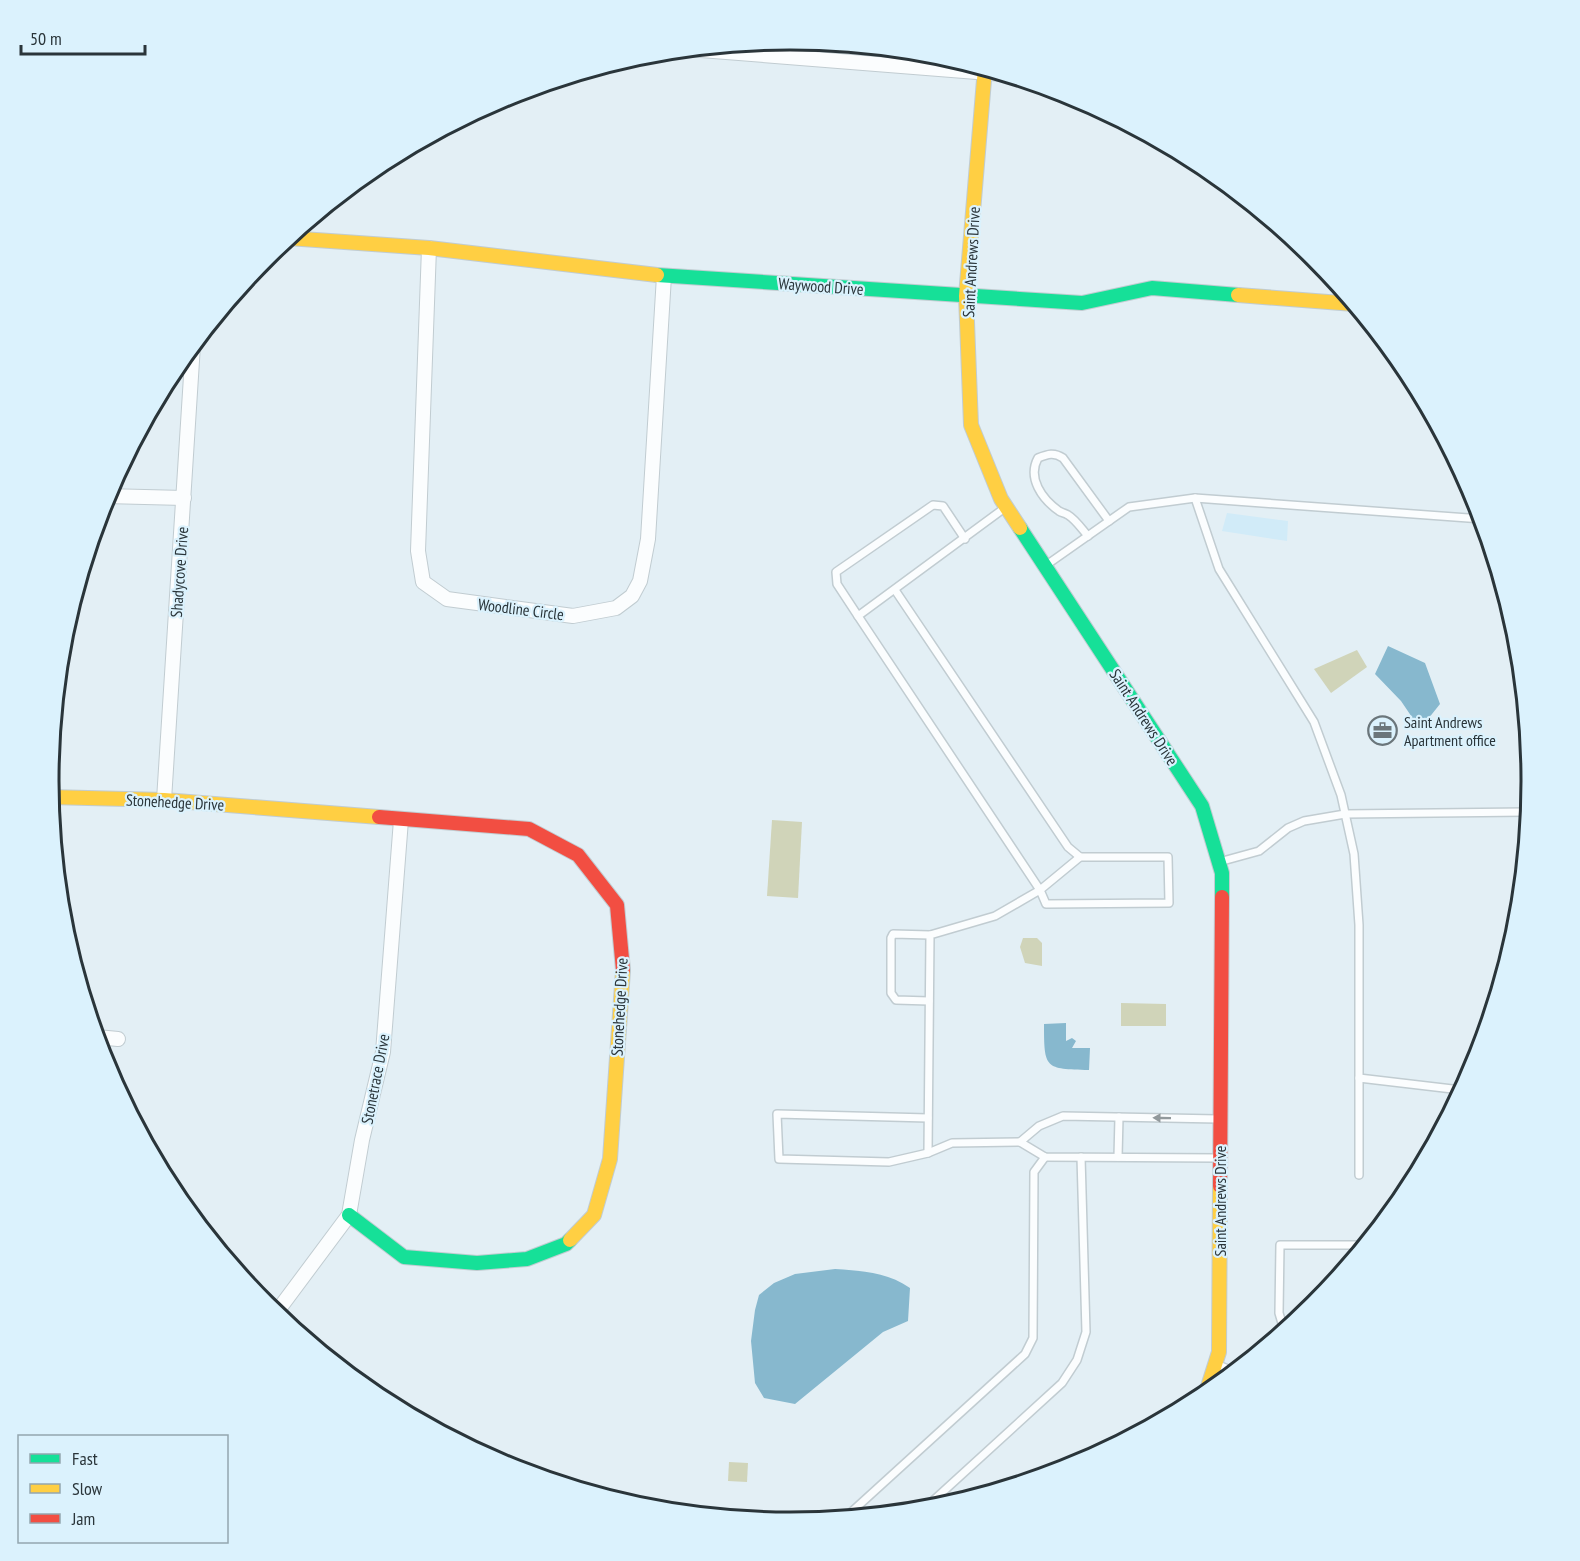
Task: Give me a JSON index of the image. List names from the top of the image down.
{
  "streets": {
    "street": [
      "Saint Andrews Drive",
      "Waywood Drive",
      "Shadycove Drive",
      "Woodline Circle",
      "Stonehedge Drive",
      "Stonetrace Drive"
    ]
  },
  "crossings": [
    ["Saint Andrews Drive", "Waywood Drive"],
    ["Waywood Drive", "Woodline Circle"],
    ["Shadycove Drive", "Stonehedge Drive"],
    ["Stonehedge Drive", "Stonetrace Drive"]
  ],
  "places": {
    "office": ["Saint Andrews Apartment office"]
  },
  "legend": ["Fast", "Slow", "Jam"],
  "scale_bar": "50 m"
}
